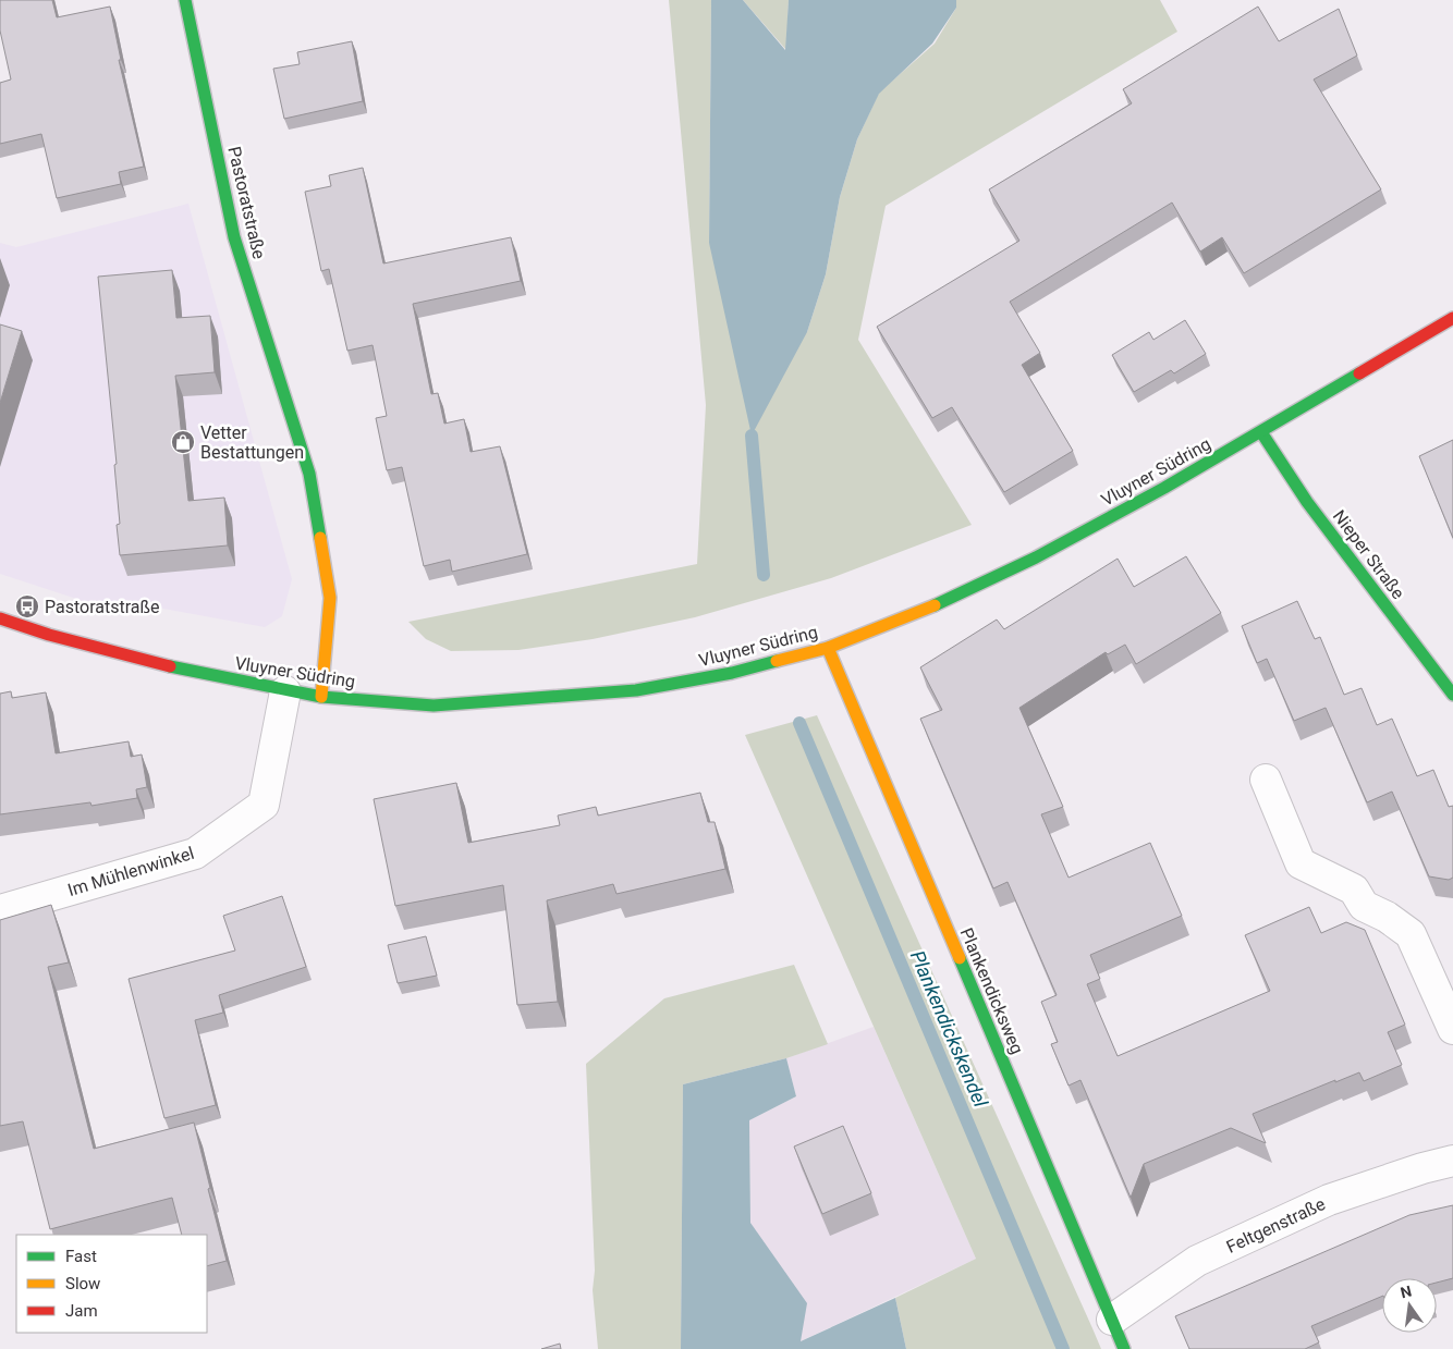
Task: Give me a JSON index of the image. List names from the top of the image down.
{
  "streets": {
    "street": [
      "Pastoratstraße",
      "Vluyner Südring",
      "Nieper Straße",
      "Im Mühlenwinkel",
      "Plankendicksweg",
      "Feltgenstraße"
    ]
  },
  "crossings": [
    ["Pastoratstraße", "Vluyner Südring"],
    ["Vluyner Südring", "Nieper Straße"],
    ["Vluyner Südring", "Im Mühlenwinkel"],
    ["Vluyner Südring", "Plankendicksweg"],
    ["Plankendicksweg", "Feltgenstraße"]
  ],
  "water": ["Plankendickskendel"],
  "places": {
    "shop": ["Vetter Bestattungen"],
    "bus stop": ["Pastoratstraße"]
  },
  "legend": ["Fast", "Slow", "Jam"],
  "north": "top"
}
